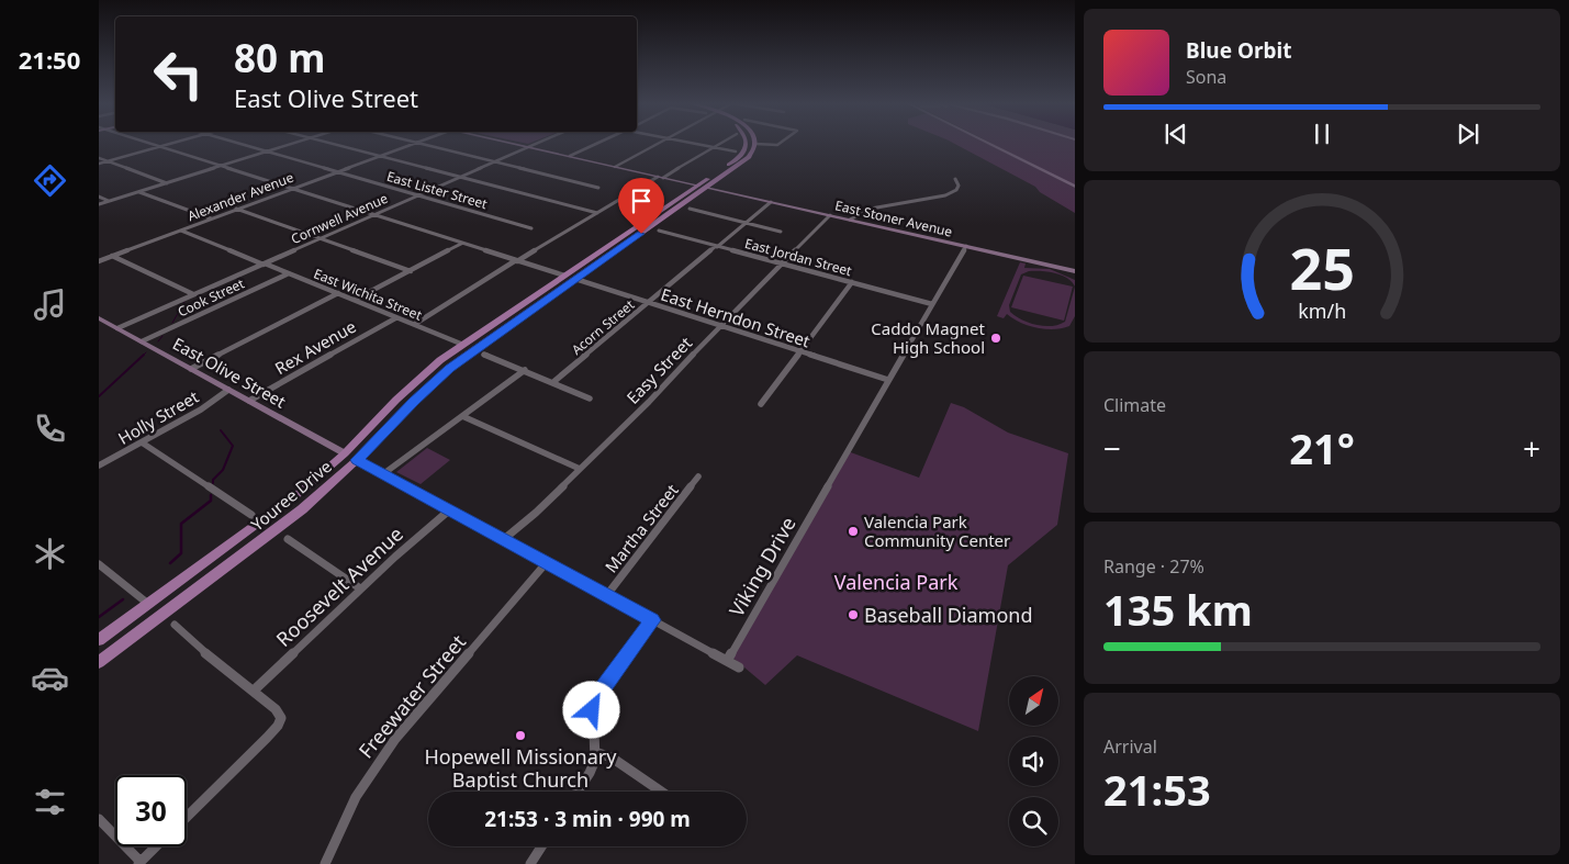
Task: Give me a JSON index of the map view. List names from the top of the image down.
{
  "streets": {
    "main road": ["Youree Drive"],
    "street": [
      "East Lister Street",
      "Alexander Avenue",
      "Cornwell Avenue",
      "East Stoner Avenue",
      "East Jordan Street",
      "East Wichita Street",
      "Cook Street",
      "East Herndon Street",
      "Acorn Street",
      "Rex Avenue",
      "Easy Street",
      "East Olive Street",
      "Holly Street",
      "Martha Street",
      "Viking Drive",
      "Roosevelt Avenue",
      "Freewater Street"
    ]
  },
  "crossings": [
    ["East Lister Street", "Alexander Avenue"],
    ["East Lister Street", "Cornwell Avenue"],
    ["Alexander Avenue", "East Wichita Street"],
    ["Cornwell Avenue", "East Stoner Avenue"],
    ["Cornwell Avenue", "East Wichita Street"],
    ["Cornwell Avenue", "East Olive Street"],
    ["East Stoner Avenue", "Acorn Street"],
    ["East Stoner Avenue", "Easy Street"],
    ["East Stoner Avenue", "Youree Drive"],
    ["East Jordan Street", "Acorn Street"],
    ["East Jordan Street", "Easy Street"],
    ["East Wichita Street", "Cook Street"],
    ["East Wichita Street", "Rex Avenue"],
    ["East Wichita Street", "Youree Drive"],
    ["Cook Street", "East Olive Street"],
    ["East Herndon Street", "Acorn Street"],
    ["East Herndon Street", "Easy Street"],
    ["East Herndon Street", "Youree Drive"],
    ["East Herndon Street", "Viking Drive"],
    ["Rex Avenue", "East Olive Street"],
    ["East Olive Street", "Holly Street"],
    ["East Olive Street", "Youree Drive"]
  ],
  "parks": ["Valencia Park"],
  "places": [
    "Caddo Magnet High School",
    "Valencia Park Community Center",
    "Baseball Diamond",
    "Hopewell Missionary Baptist Church"
  ],
  "north": "top right",
  "page": {
    "tabs": "21:50",
    "turn": ["80 m", "East Olive Street"],
    "song": ["Blue Orbit", "Sona"],
    "tile": [
      "Climate",
      ["Range · 27%", "135 km"],
      ["Arrival", "21:53"]
    ],
    "heat": ["−", "21°", "+"],
    "limit": "30",
    "trip": "21:53 · 3 min · 990 m",
    "gauge": ["25", "km/h"]
  }
}
